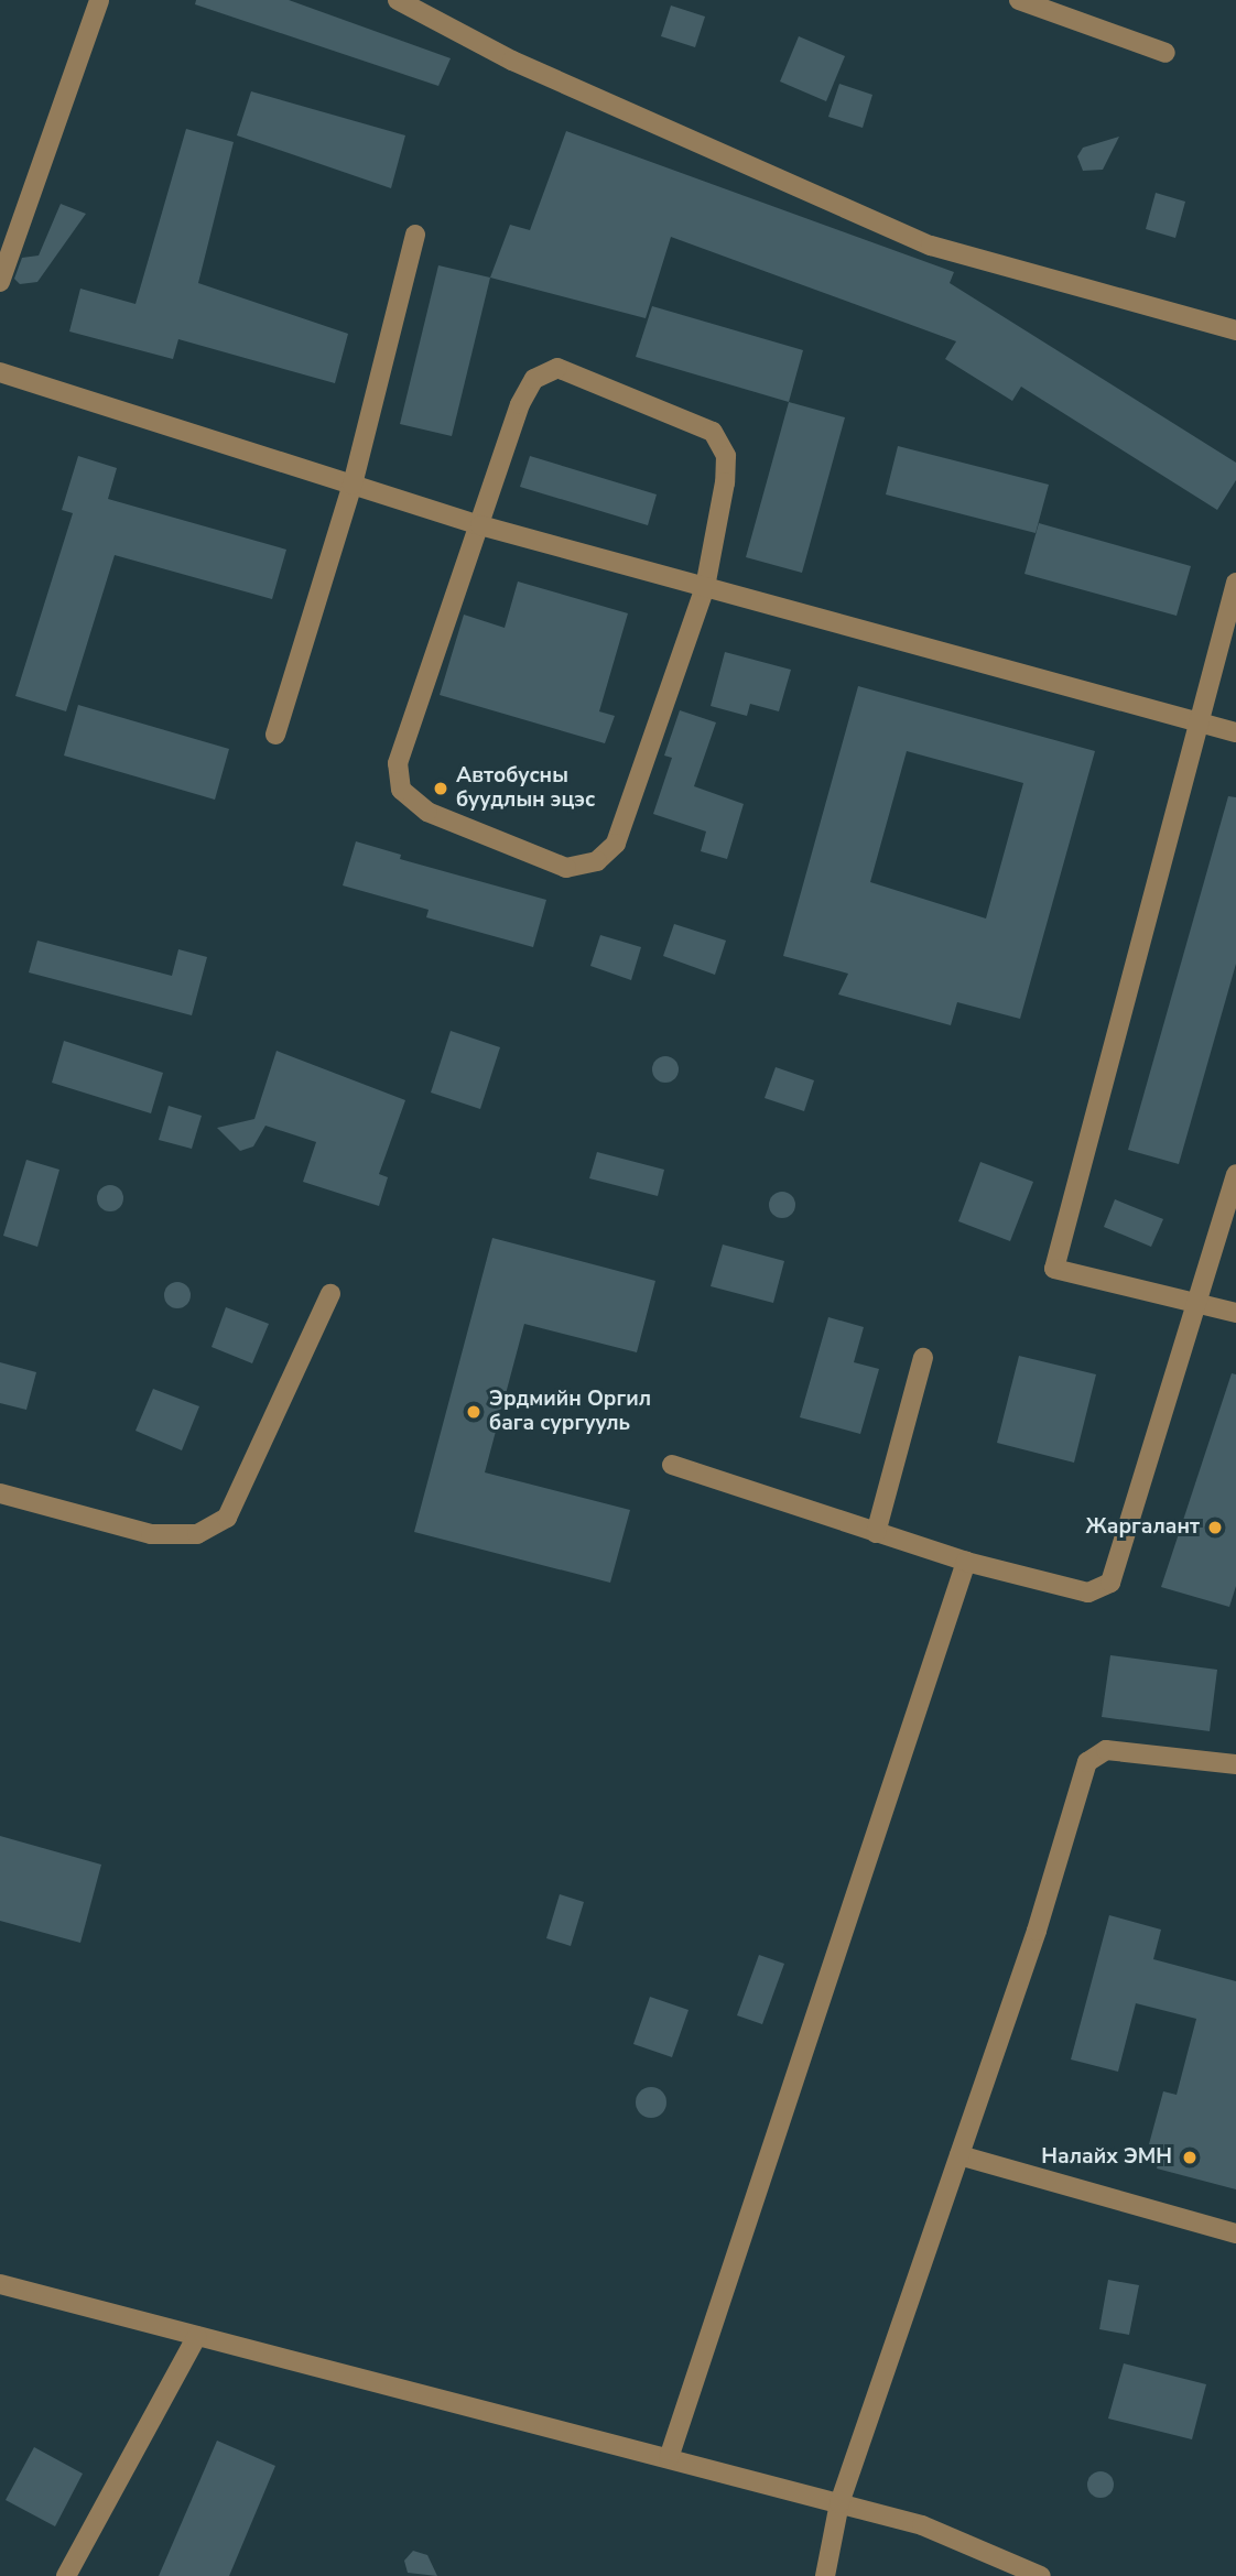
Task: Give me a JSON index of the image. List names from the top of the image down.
{
  "places": [
    "Автобусны буудлын эцэс",
    "Эрдмийн Оргил бага сургууль",
    "Жаргалант",
    "Налайх ЭМН"
  ]
}
